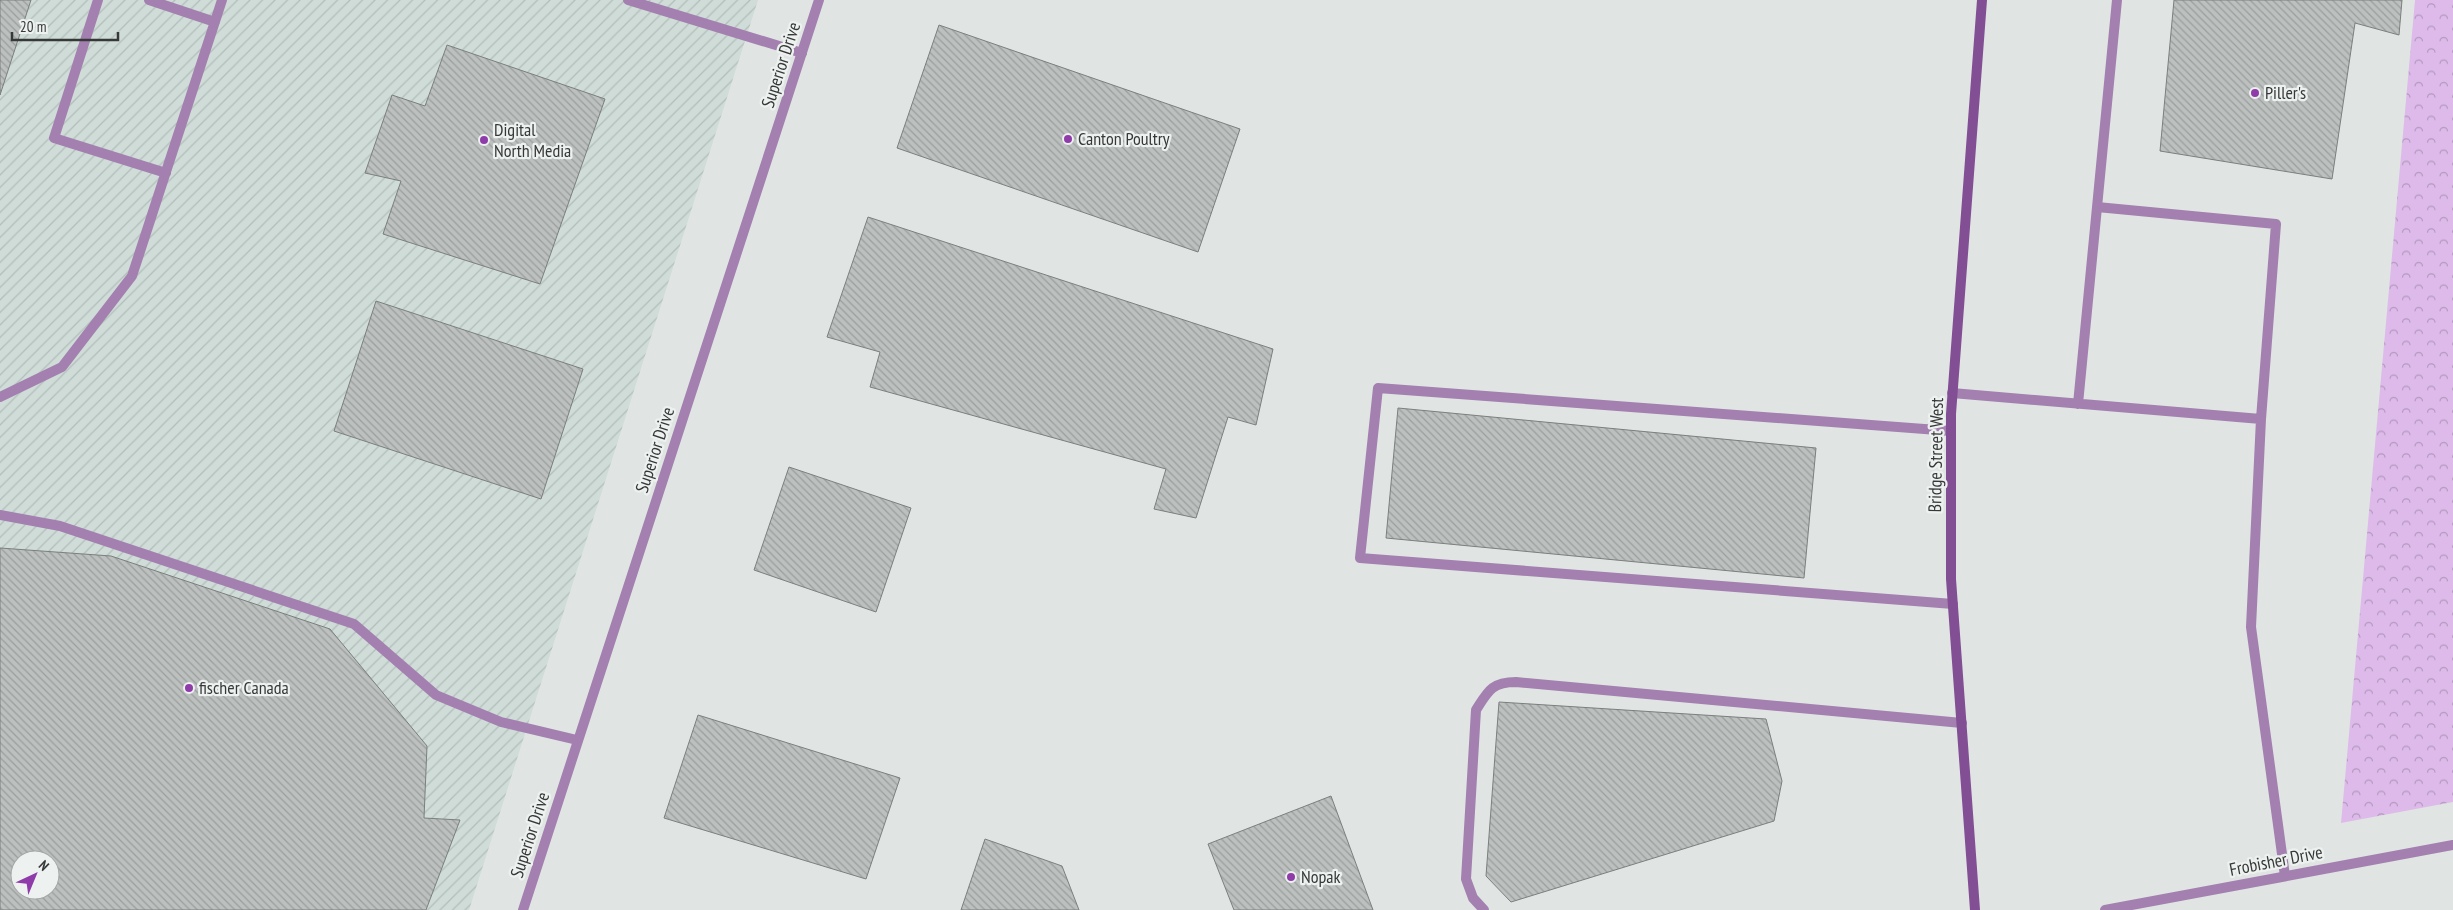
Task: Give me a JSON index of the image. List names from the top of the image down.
{
  "streets": {
    "street": ["Superior Drive", "Bridge Street West", "Frobisher Drive"]
  },
  "places": [
    "Piller's",
    "Canton Poultry",
    "Digital North Media",
    "fischer Canada",
    "Nopak"
  ],
  "scale_bar": "20 m",
  "north": "top right"
}
